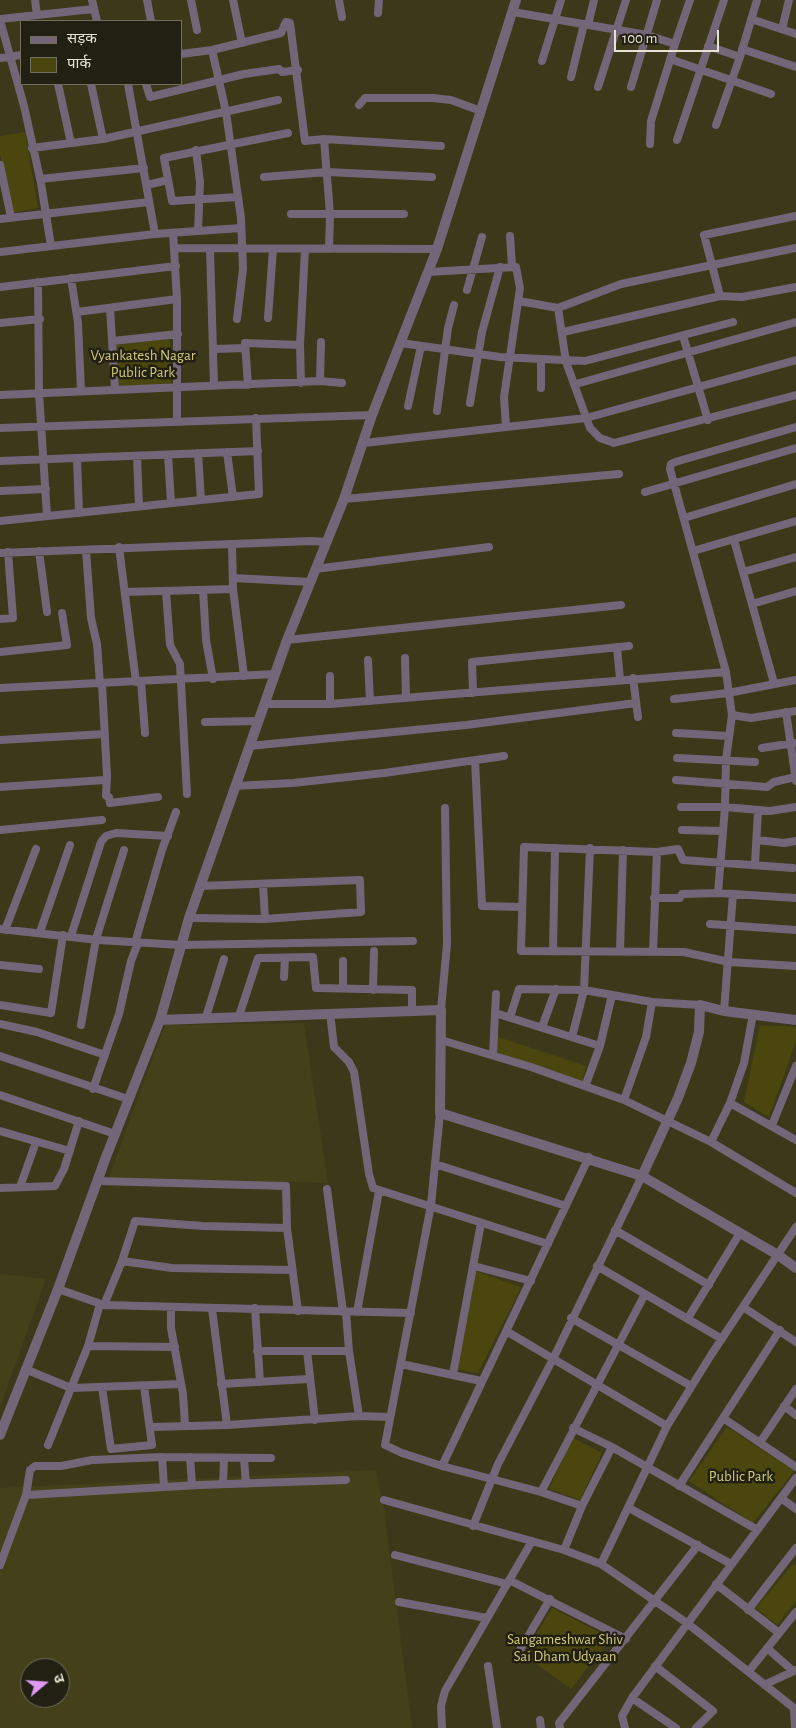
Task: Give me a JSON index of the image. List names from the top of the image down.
{
  "parks": ["Vyankatesh Nagar Public Park", "Public Park", "Sangameshwar Shiv Sai Dham Udyaan"],
  "legend": ["सड़क", "पार्क"],
  "scale_bar": "100 m",
  "north": "right"
}
